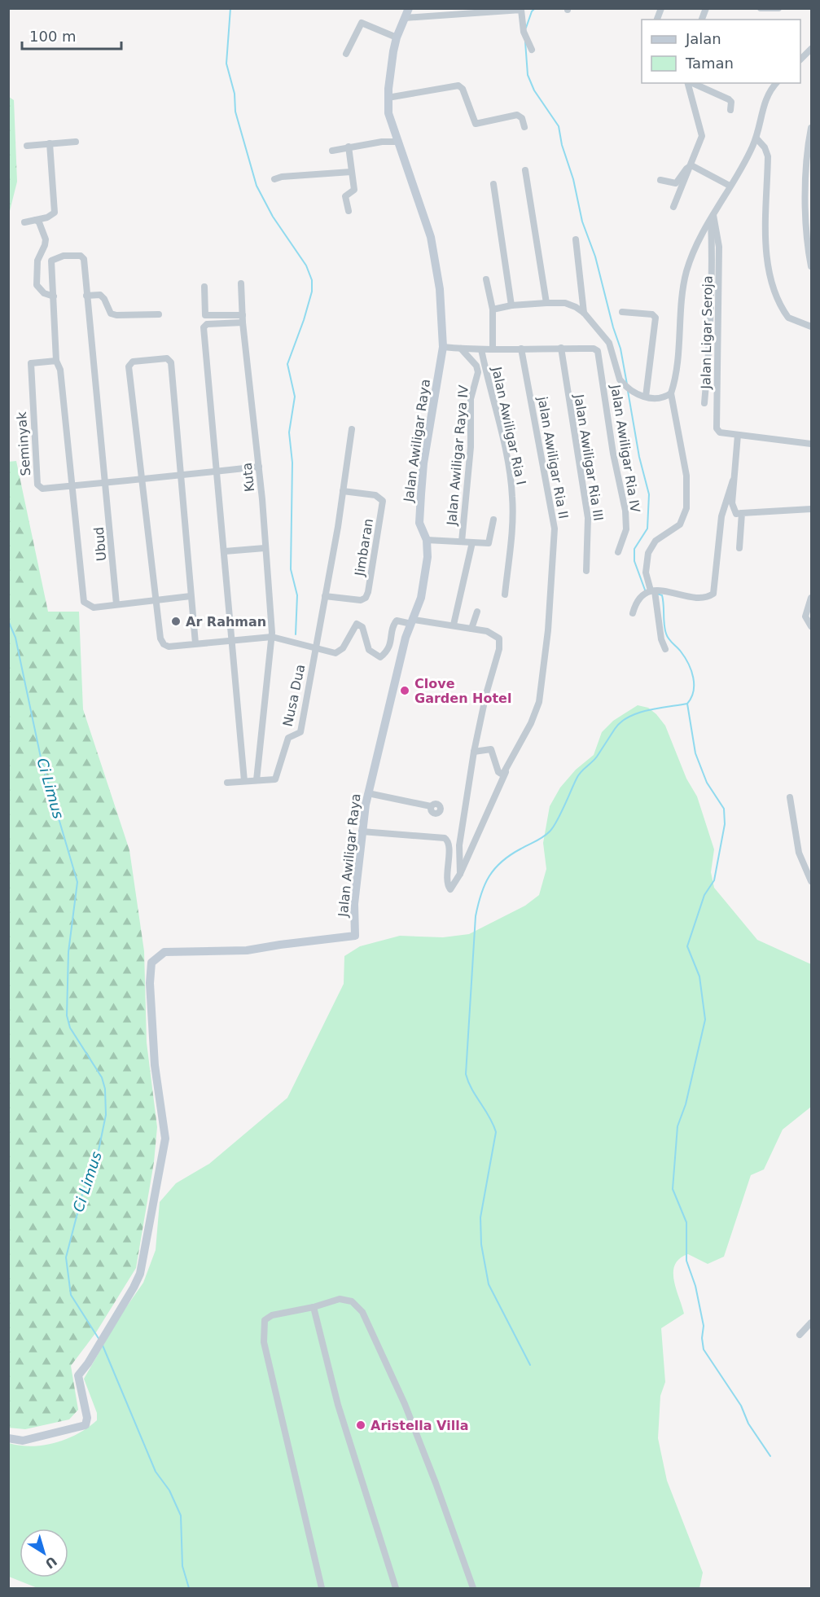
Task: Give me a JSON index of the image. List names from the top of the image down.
{
  "streets": {
    "street": [
      "Jalan Ligar Seroja",
      "Jalan Awiligar Ria I",
      "Jalan Awiligar Raya",
      "Seminyak",
      "Jalan Awiligar Ria IV",
      "Jalan Awiligar Raya IV",
      "jalan Awiligar Ria II",
      "Jalan Awiligar Ria III",
      "Kuta",
      "Ubud",
      "Jimbaran",
      "Nusa Dua"
    ]
  },
  "crossings": [
    ["Seminyak", "Kuta"],
    ["Seminyak", "Ubud"],
    ["Jalan Awiligar Ria IV", "Jalan Awiligar Ria III"],
    ["Kuta", "Nusa Dua"]
  ],
  "water": ["Ci Limus"],
  "places": ["Ar Rahman", "Clove Garden Hotel", "Aristella Villa"],
  "legend": ["Jalan", "Taman"],
  "scale_bar": "100 m",
  "north": "bottom right"
}
